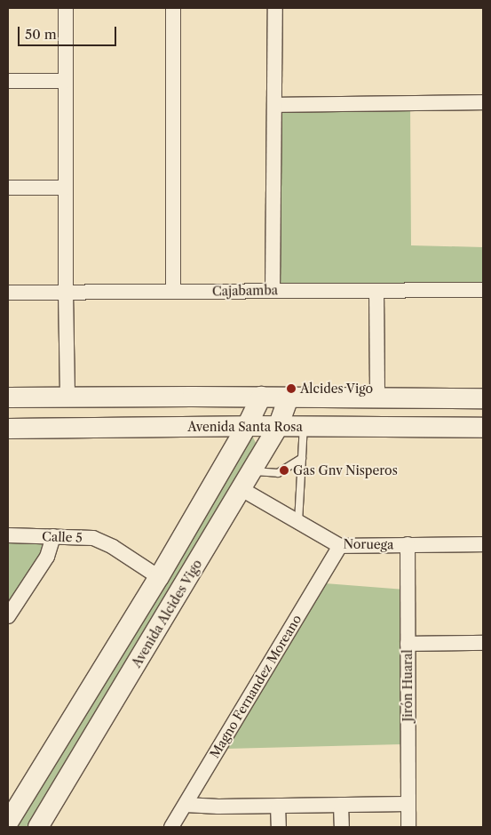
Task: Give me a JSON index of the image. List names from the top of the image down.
{
  "streets": {
    "street": [
      "Cajabamba",
      "Avenida Santa Rosa",
      "Calle 5",
      "Noruega",
      "Avenida Alcides Vigo",
      "Jirón Huaral",
      "Magno Fernandez Moreano"
    ]
  },
  "crossings": [
    ["Avenida Santa Rosa", "Avenida Alcides Vigo"],
    ["Calle 5", "Avenida Alcides Vigo"],
    ["Noruega", "Avenida Alcides Vigo"],
    ["Noruega", "Jirón Huaral"],
    ["Noruega", "Magno Fernandez Moreano"]
  ],
  "places": ["Alcides Vigo", "Gas Gnv Nisperos"],
  "scale_bar": "50 m"
}
